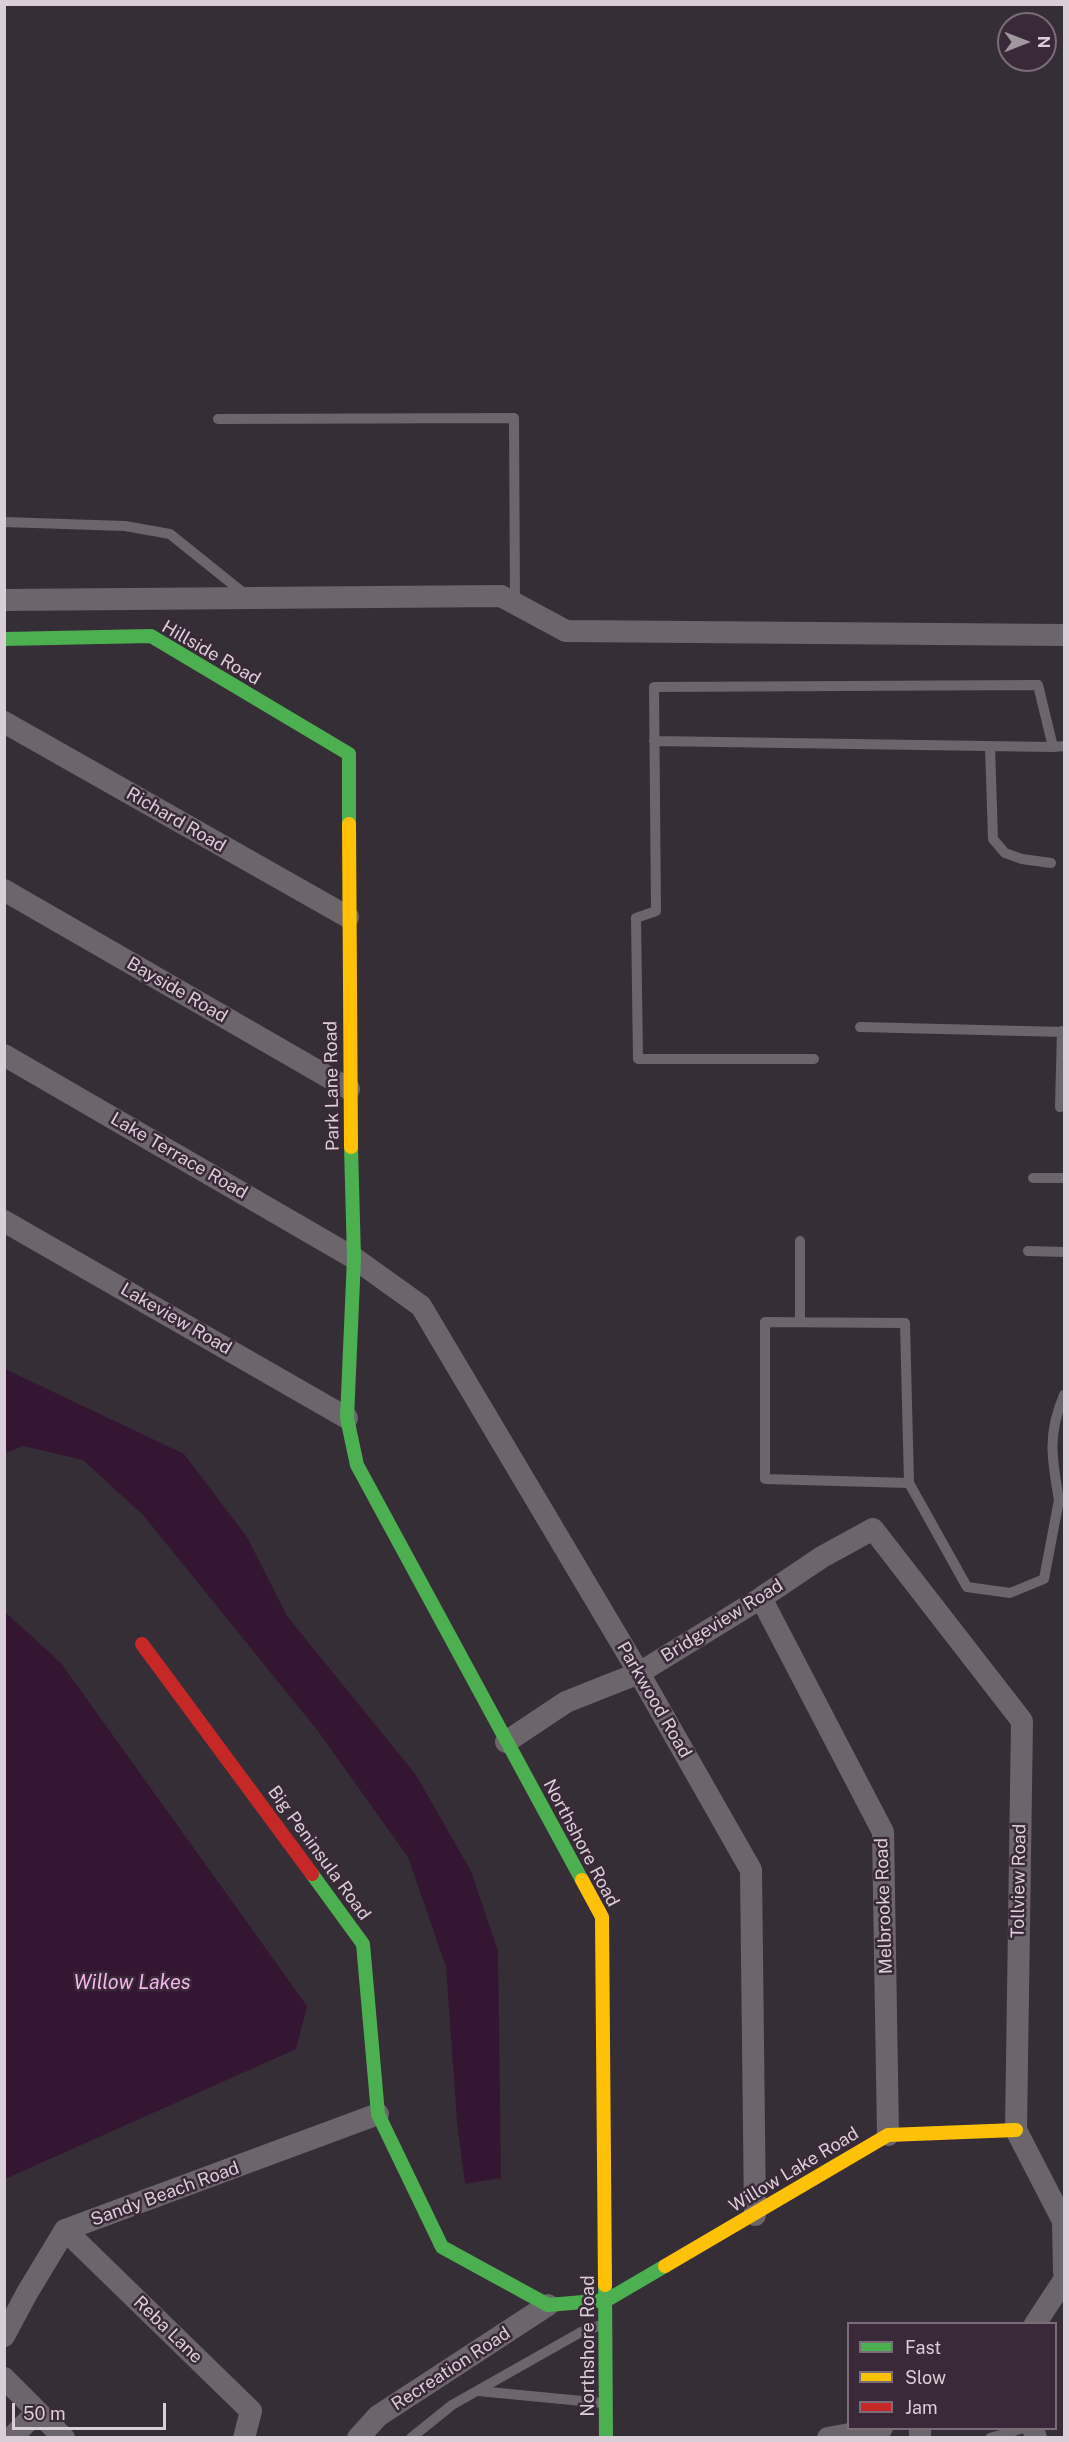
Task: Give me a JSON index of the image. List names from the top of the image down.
{
  "streets": {
    "street": [
      "Hillside Road",
      "Richard Road",
      "Bayside Road",
      "Park Lane Road",
      "Lake Terrace Road",
      "Lakeview Road",
      "Bridgeview Road",
      "Parkwood Road",
      "Northshore Road",
      "Big Peninsula Road",
      "Tollview Road",
      "Melbrooke Road",
      "Willow Lake Road",
      "Sandy Beach Road",
      "Reba Lane",
      "Recreation Road"
    ]
  },
  "crossings": [
    ["Hillside Road", "Park Lane Road"],
    ["Richard Road", "Park Lane Road"],
    ["Bayside Road", "Park Lane Road"],
    ["Park Lane Road", "Lake Terrace Road"],
    ["Park Lane Road", "Lakeview Road"],
    ["Park Lane Road", "Parkwood Road"],
    ["Park Lane Road", "Northshore Road"],
    ["Lake Terrace Road", "Parkwood Road"],
    ["Lakeview Road", "Northshore Road"],
    ["Bridgeview Road", "Parkwood Road"],
    ["Bridgeview Road", "Northshore Road"],
    ["Bridgeview Road", "Tollview Road"],
    ["Bridgeview Road", "Melbrooke Road"],
    ["Parkwood Road", "Willow Lake Road"],
    ["Northshore Road", "Willow Lake Road"],
    ["Big Peninsula Road", "Sandy Beach Road"],
    ["Big Peninsula Road", "Recreation Road"],
    ["Tollview Road", "Willow Lake Road"],
    ["Melbrooke Road", "Willow Lake Road"],
    ["Sandy Beach Road", "Reba Lane"]
  ],
  "water": ["Willow Lakes"],
  "legend": ["Fast", "Slow", "Jam"],
  "scale_bar": "50 m",
  "north": "right"
}
